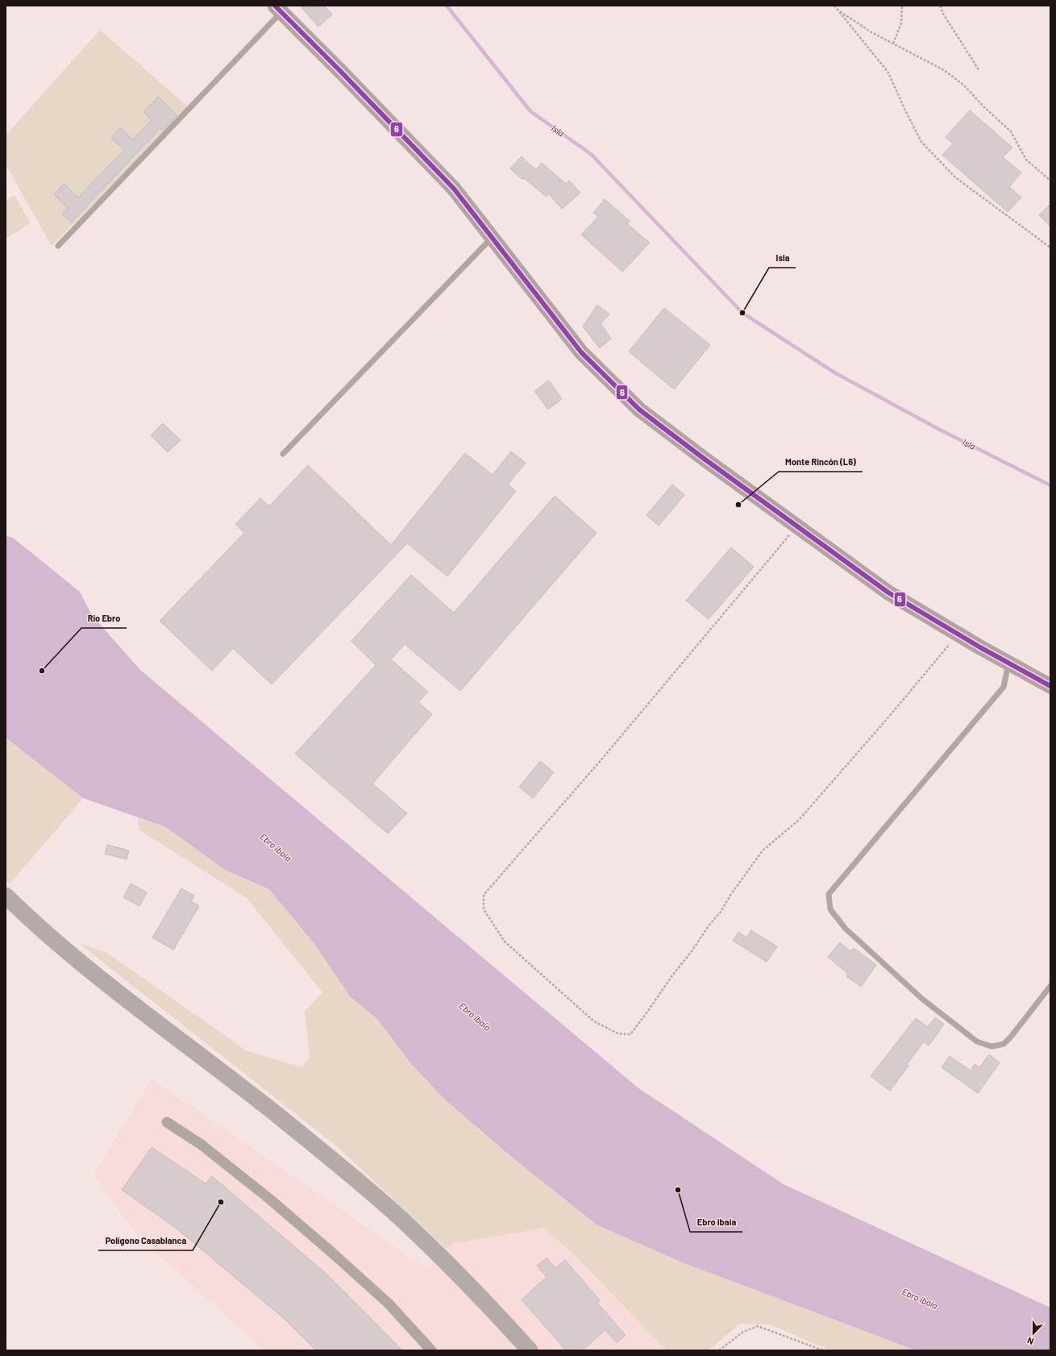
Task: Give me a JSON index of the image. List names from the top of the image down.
{
  "water": ["Isla", "Ebro ibaia"],
  "places": [
    "Isla",
    "Monte Rincón (L6)",
    "Río Ebro",
    "Ebro ibaia",
    "Polígono Casablanca"
  ],
  "lines": ["transit line 6"],
  "north": "bottom"
}
